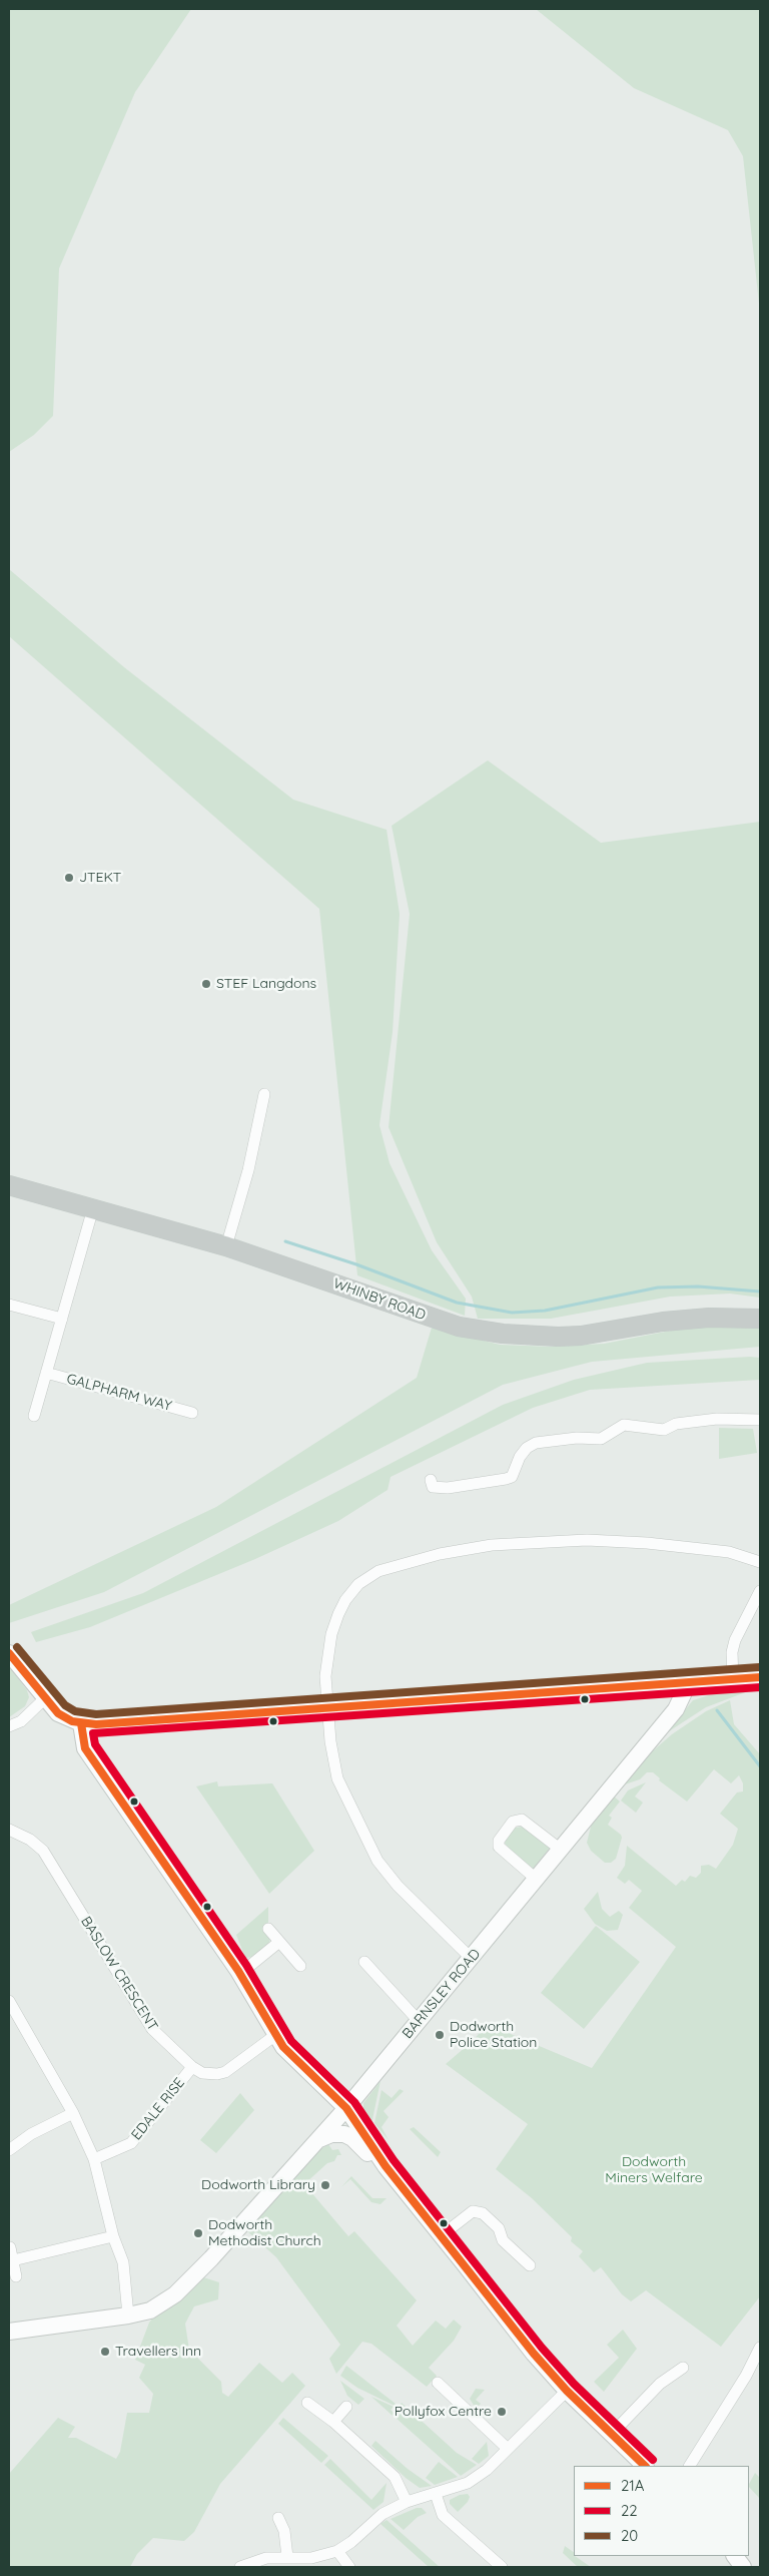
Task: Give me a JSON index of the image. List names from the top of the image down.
{
  "streets": {
    "highway": ["WHINBY ROAD"],
    "main road": ["BARNSLEY ROAD"],
    "street": ["GALPHARM WAY", "BASLOW CRESCENT", "EDALE RISE"]
  },
  "crossings": [
    ["BASLOW CRESCENT", "EDALE RISE"]
  ],
  "parks": ["Dodworth Miners Welfare"],
  "places": [
    "JTEKT",
    "STEF Langdons",
    "Dodworth Police Station",
    "Dodworth Library",
    "Dodworth Methodist Church",
    "Travellers Inn",
    "Pollyfox Centre"
  ],
  "lines": ["transit line 20", "transit line 21A", "transit line 22"],
  "legend": ["21A", "22", "20"]
}
